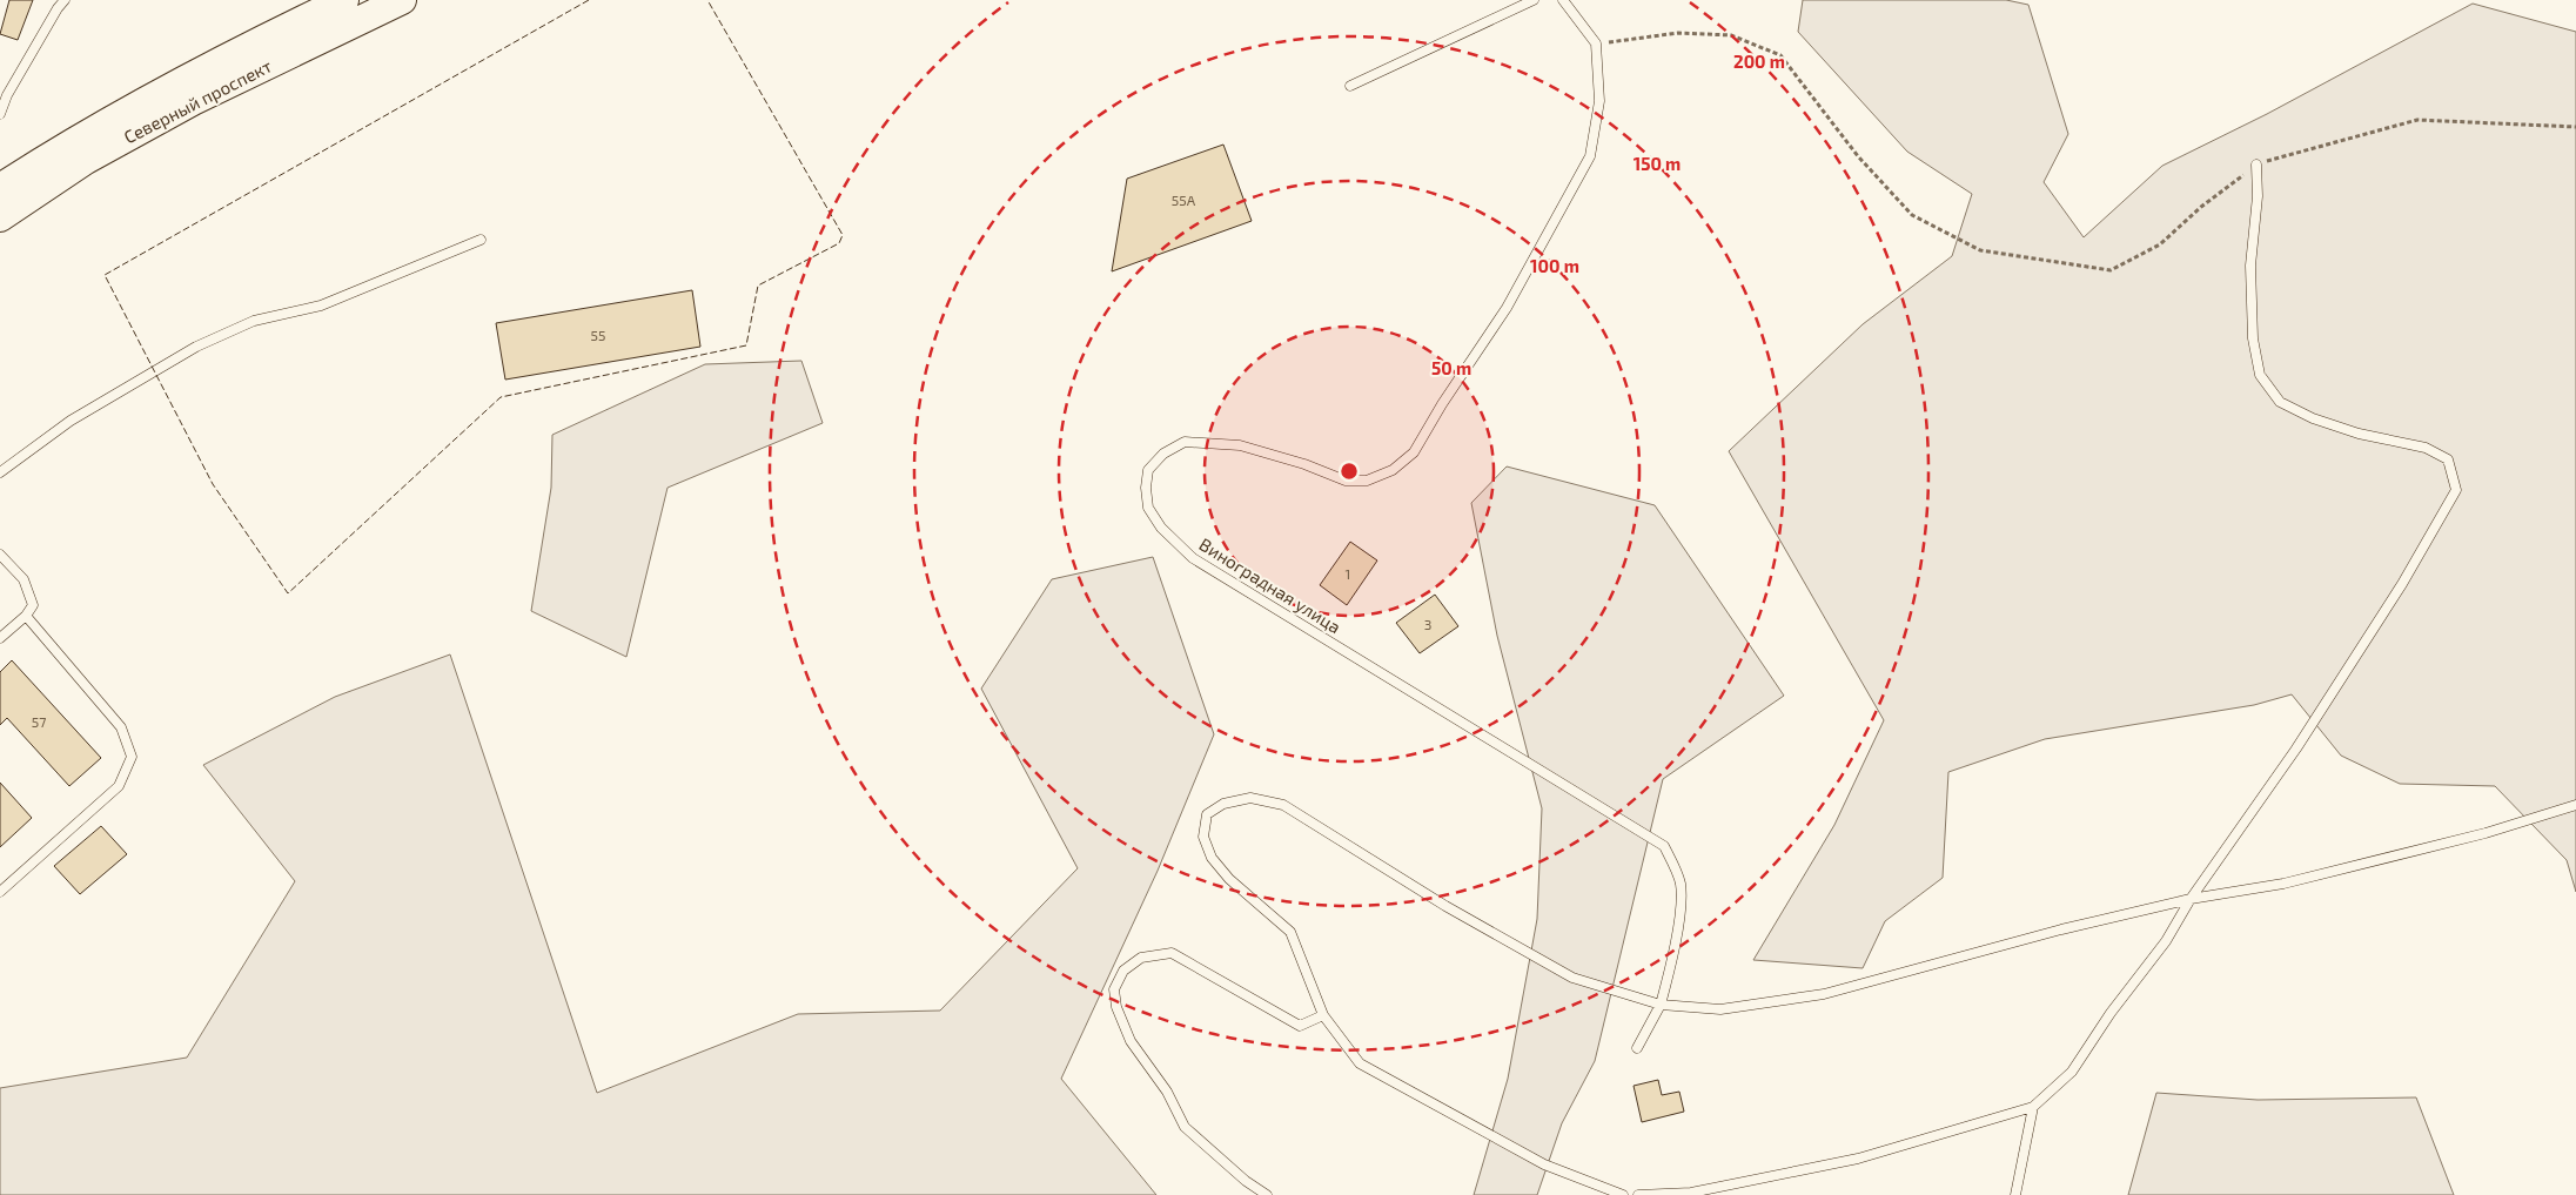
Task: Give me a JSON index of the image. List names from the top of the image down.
{
  "streets": {
    "main road": ["Северный проспект"],
    "lane": ["Виноградная улица"]
  },
  "house_numbers": [
    "55А",
    "55",
    "1",
    "3",
    "57"
  ],
  "rings": [
    "200 m",
    "150 m",
    "100 m",
    "50 m"
  ]
}
